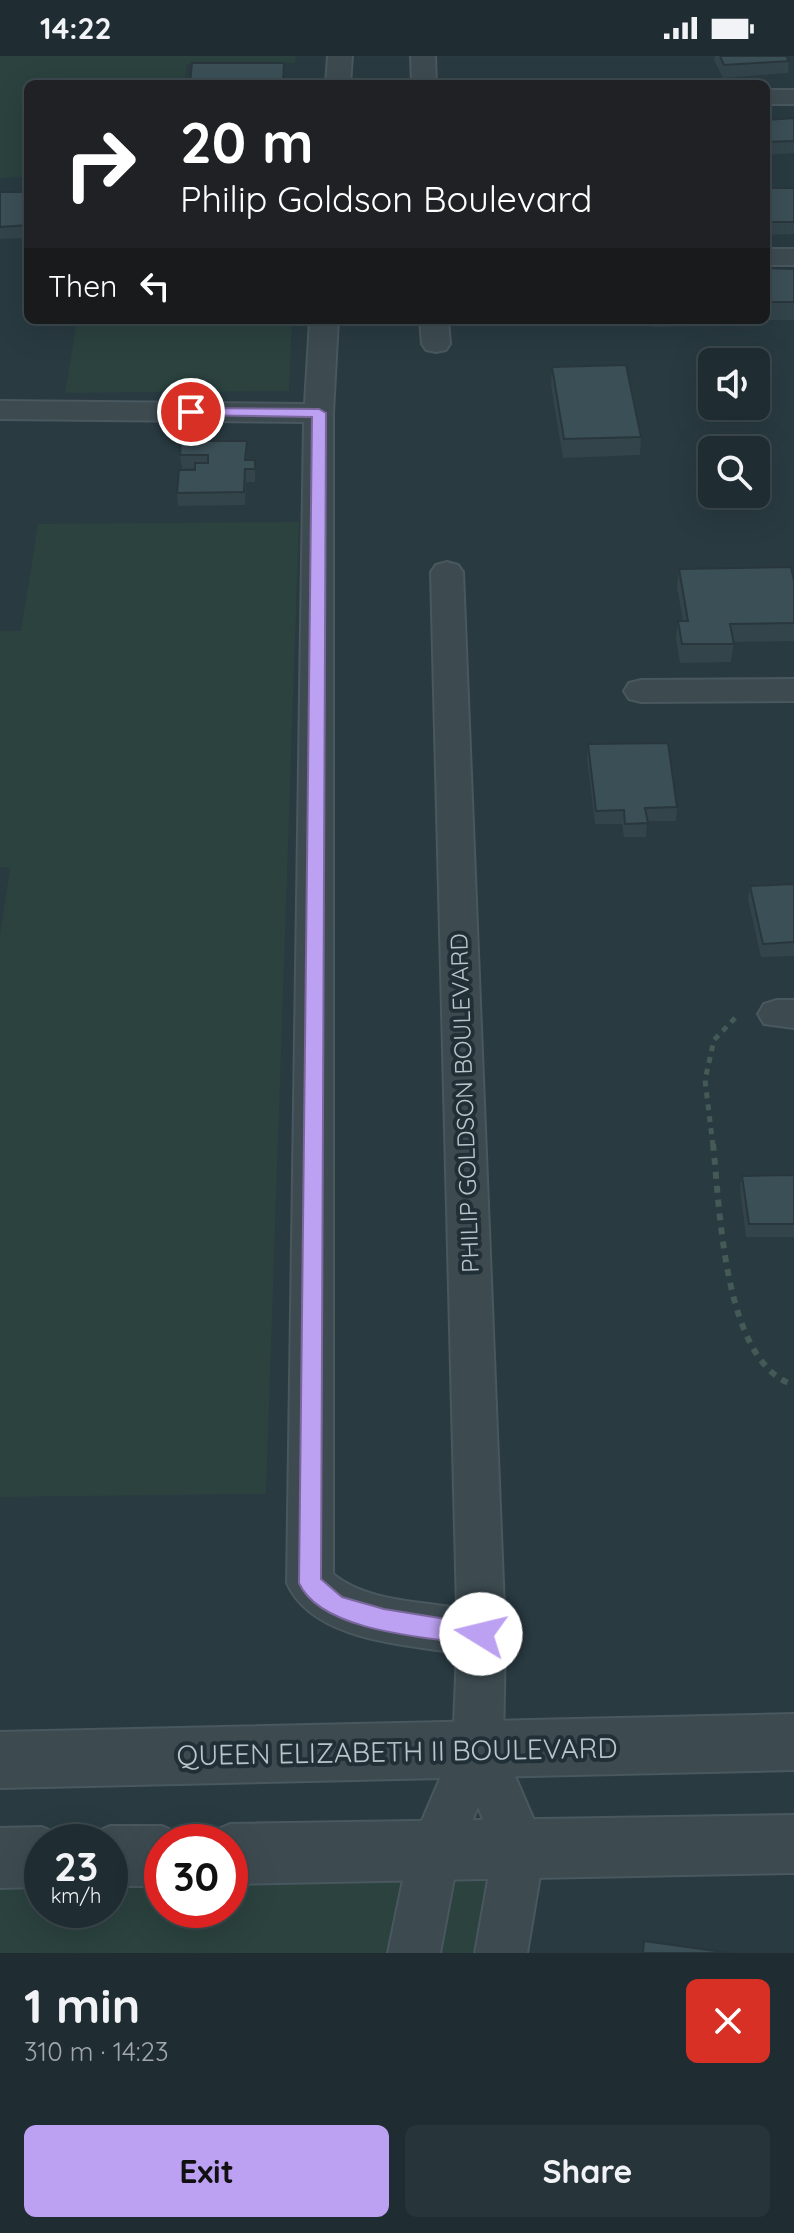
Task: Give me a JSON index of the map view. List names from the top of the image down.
{
  "streets": {
    "street": ["PHILIP GOLDSON BOULEVARD", "QUEEN ELIZABETH II BOULEVARD"]
  },
  "crossings": [
    ["PHILIP GOLDSON BOULEVARD", "QUEEN ELIZABETH II BOULEVARD"]
  ],
  "page": {
    "status": "14:22",
    "turn": ["20 m", "Philip Goldson Boulevard"],
    "then": "Then",
    "speed": "23 km/h",
    "limit": "30",
    "heading": ["1 min", "310 m · 14:23"],
    "buttons": ["Exit", "Share"]
  }
}
